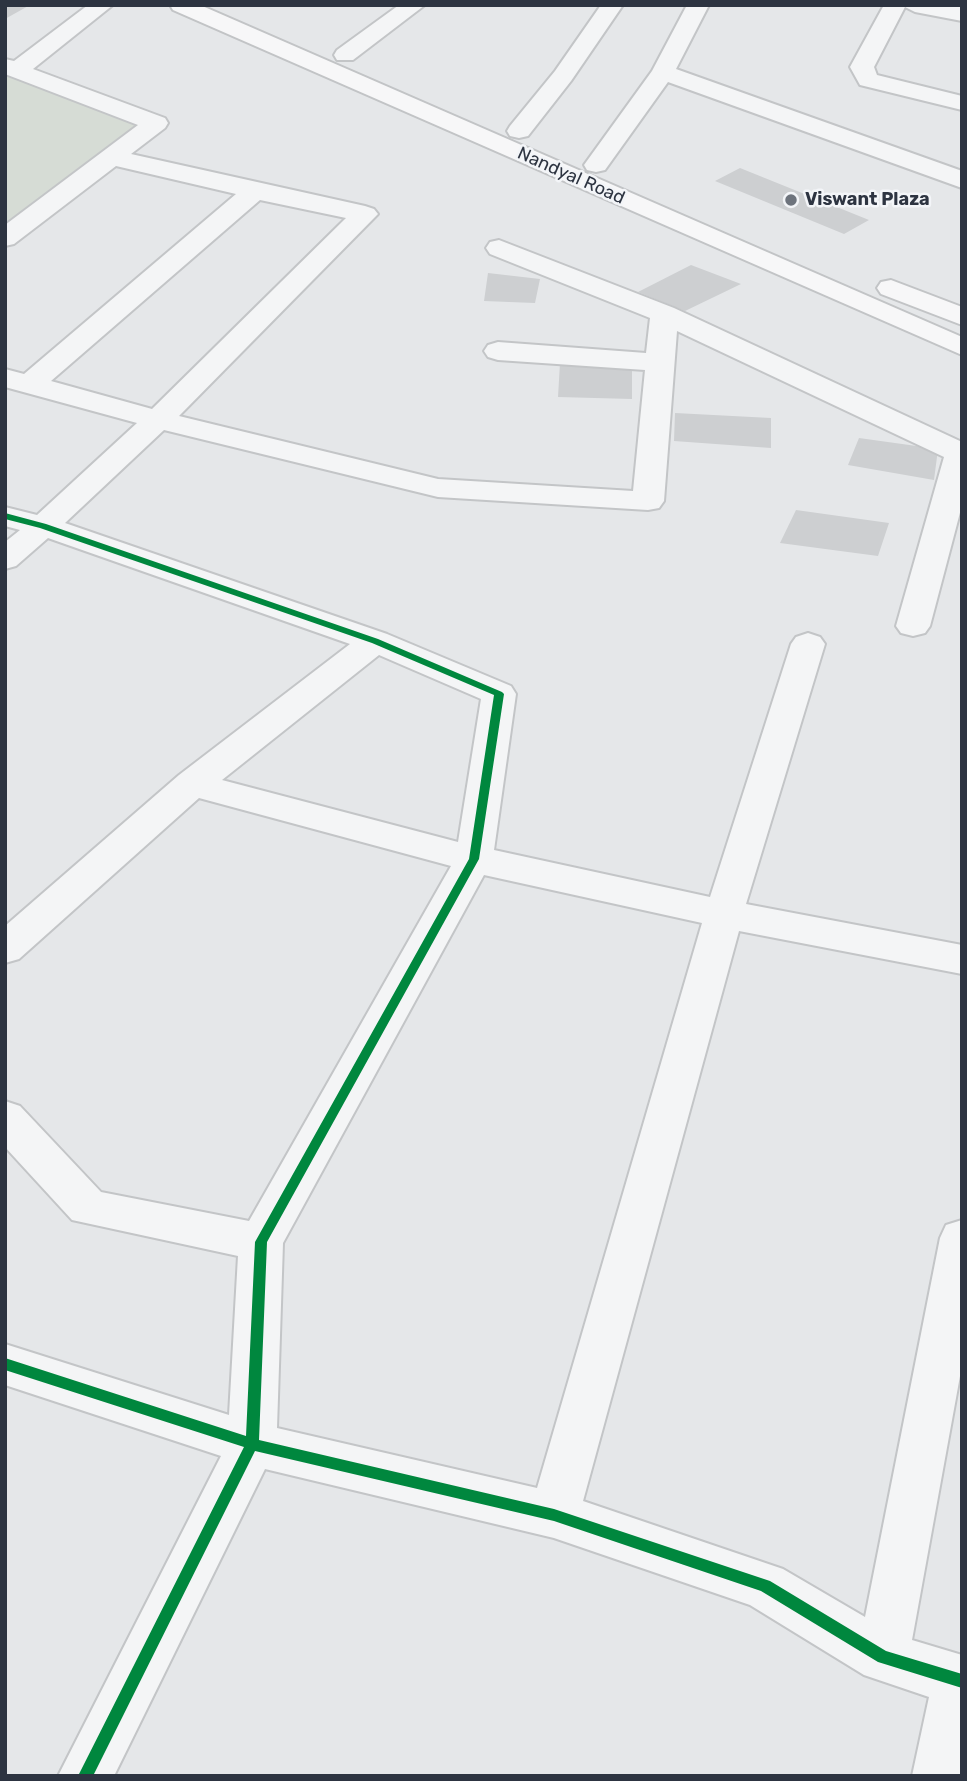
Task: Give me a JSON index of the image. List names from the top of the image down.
{
  "streets": {
    "main road": ["Nandyal Road"]
  },
  "places": ["Viswant Plaza"]
}
